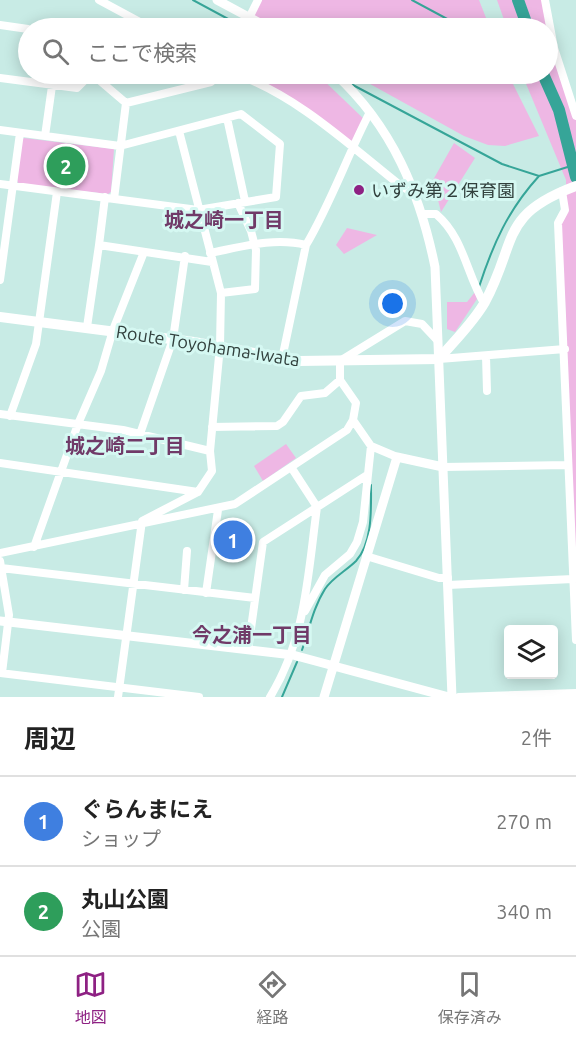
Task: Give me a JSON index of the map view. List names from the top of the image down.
{
  "streets": {
    "main road": ["Route Toyohama-Iwata"]
  },
  "districts": ["城之崎一丁目", "城之崎二丁目", "今之浦一丁目"],
  "places": ["いずみ第２保育園"],
  "page": {
    "search": "ここで検索",
    "pins": ["2", "1"],
    "heading": ["周辺", "2件"],
    "list": [
      {
        "mark": "1",
        "name": "ぐらんまにえ",
        "note": "ショップ",
        "value": "270 m"
      },
      {
        "mark": "2",
        "name": "丸山公園",
        "note": "公園",
        "value": "340 m"
      }
    ],
    "nav": ["地図", "経路", "保存済み"]
  }
}
